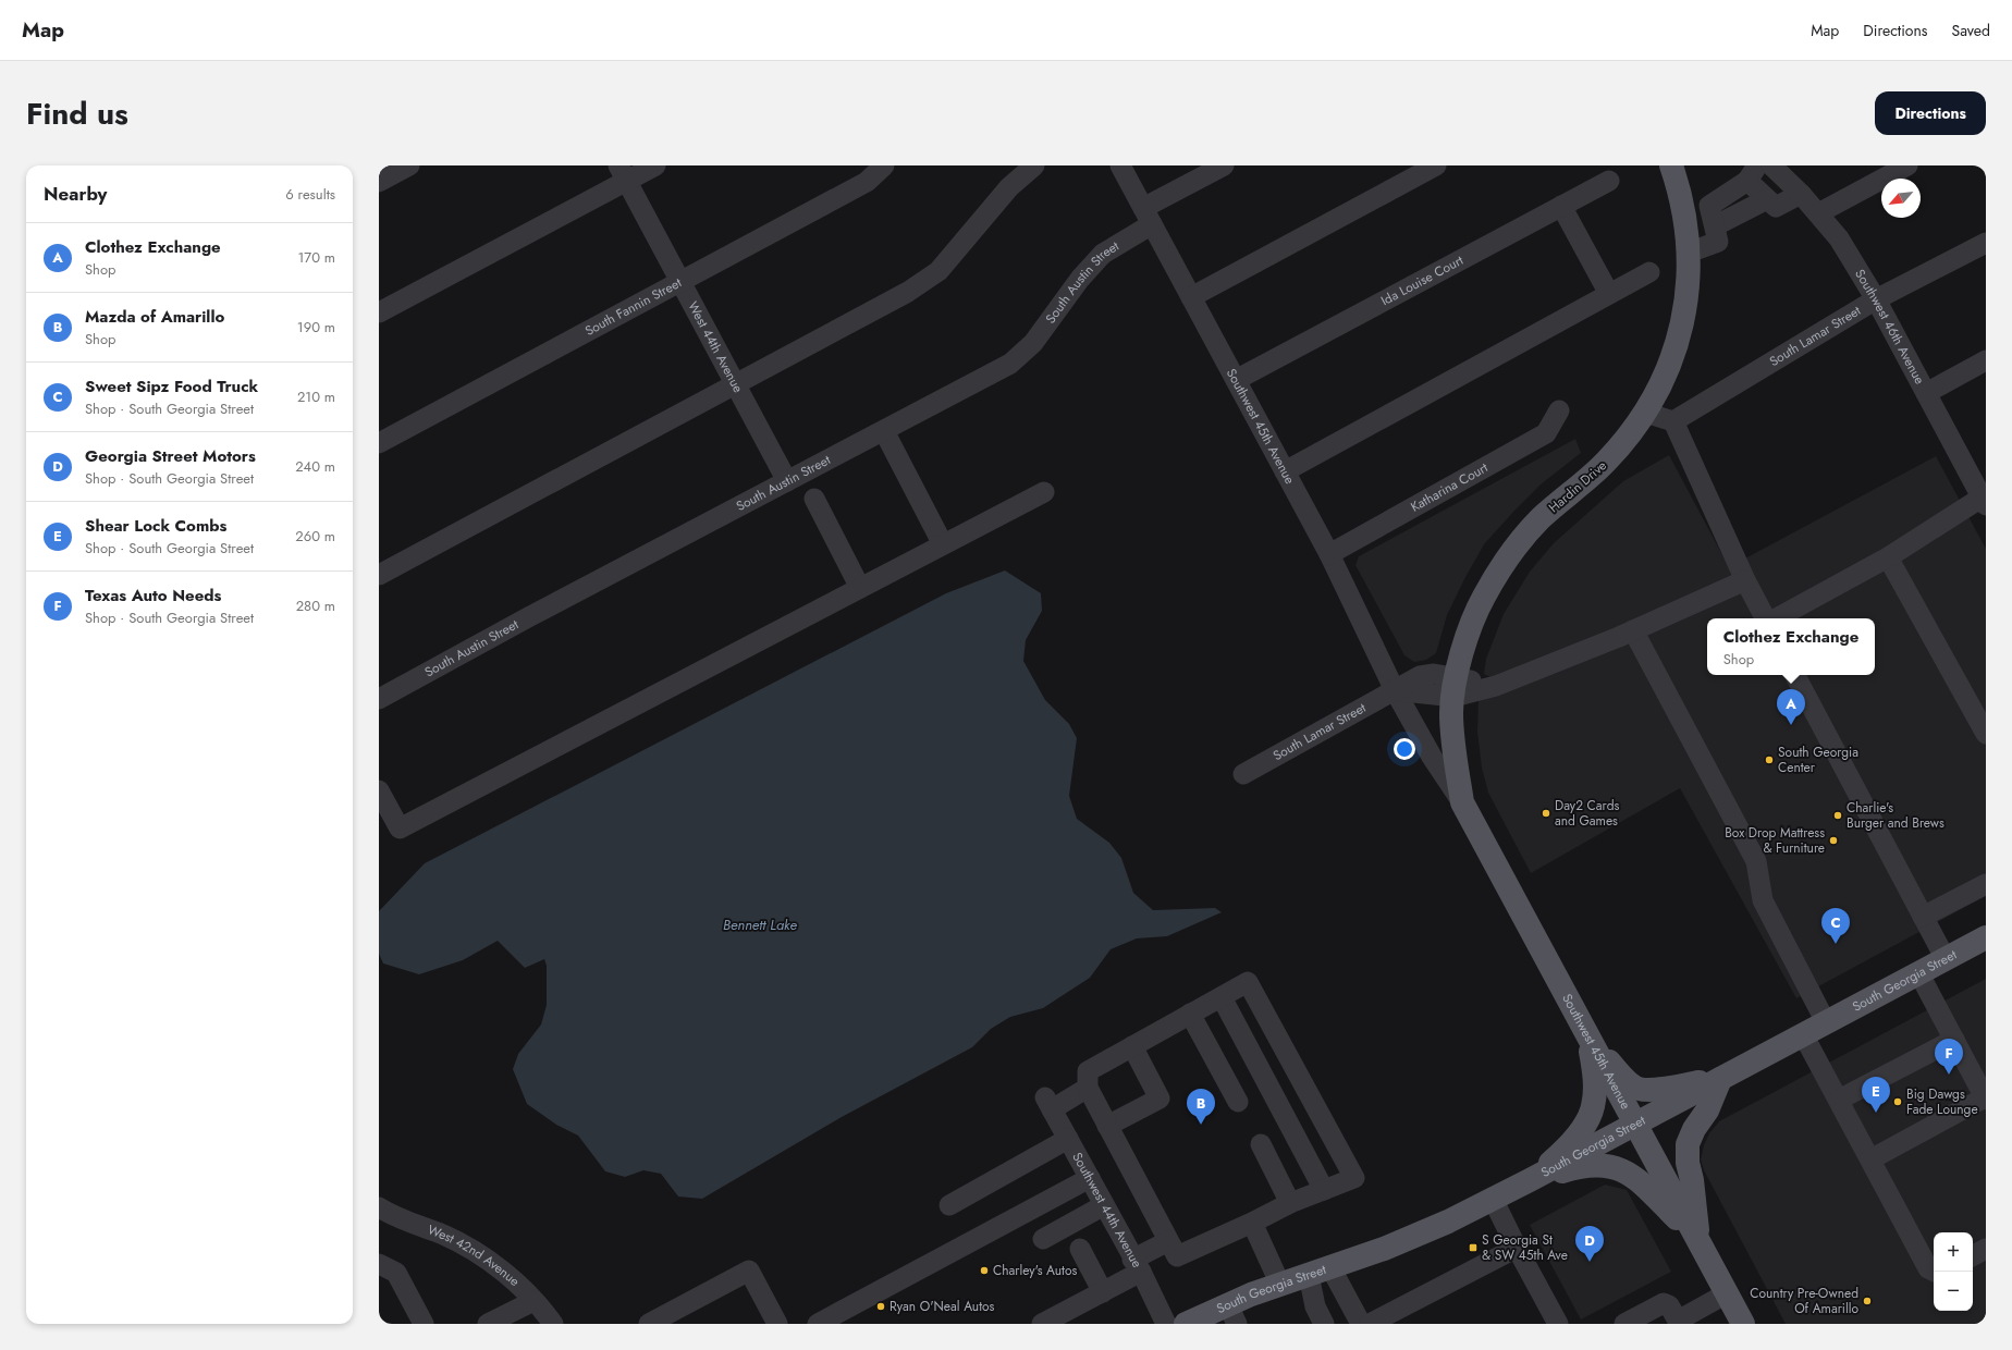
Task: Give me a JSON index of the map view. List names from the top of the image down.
{
  "streets": {
    "main road": ["Southwest 45th Avenue", "Hardin Drive", "South Georgia Street"],
    "street": [
      "Ida Louise Court",
      "South Austin Street",
      "South Fannin Street",
      "Southwest 46th Avenue",
      "South Lamar Street",
      "West 44th Avenue",
      "Katharina Court",
      "Southwest 44th Avenue",
      "West 42nd Avenue"
    ]
  },
  "crossings": [
    ["Ida Louise Court", "Southwest 45th Avenue"],
    ["South Austin Street", "West 44th Avenue"],
    ["South Austin Street", "Southwest 45th Avenue"],
    ["South Fannin Street", "West 44th Avenue"],
    ["Southwest 46th Avenue", "South Lamar Street"],
    ["South Lamar Street", "Southwest 45th Avenue"],
    ["Southwest 45th Avenue", "Katharina Court"],
    ["Southwest 45th Avenue", "Hardin Drive"],
    ["Southwest 45th Avenue", "South Georgia Street"]
  ],
  "water": ["Bennett Lake"],
  "places": {
    "other": [
      "South Georgia Center",
      "Day2 Cards and Games",
      "Charlie's Burger and Brews",
      "Box Drop Mattress & Furniture",
      "Big Dawgs Fade Lounge",
      "Charley's Autos",
      "Country Pre-Owned Of Amarillo",
      "Ryan O'Neal Autos"
    ],
    "transit": ["S Georgia St & SW 45th Ave"]
  },
  "north": "bottom left",
  "page": {
    "header": "Map",
    "nav": ["Map", "Directions", "Saved"],
    "title": "Find us",
    "buttons": "Directions",
    "heading": ["Nearby", "6 results"],
    "list": [
      {
        "mark": "A",
        "name": "Clothez Exchange",
        "note": "Shop",
        "value": "170 m"
      },
      {
        "mark": "B",
        "name": "Mazda of Amarillo",
        "note": "Shop",
        "value": "190 m"
      },
      {
        "mark": "C",
        "name": "Sweet Sipz Food Truck",
        "note": "Shop · South Georgia Street",
        "value": "210 m"
      },
      {
        "mark": "D",
        "name": "Georgia Street Motors",
        "note": "Shop · South Georgia Street",
        "value": "240 m"
      },
      {
        "mark": "E",
        "name": "Shear Lock Combs",
        "note": "Shop · South Georgia Street",
        "value": "260 m"
      },
      {
        "mark": "F",
        "name": "Texas Auto Needs",
        "note": "Shop · South Georgia Street",
        "value": "280 m"
      }
    ],
    "popup": ["Clothez Exchange", "Shop"],
    "pins": [
      "A",
      "C",
      "F",
      "E",
      "B",
      "D"
    ],
    "map_buttons": ["+", "−"]
  }
}
